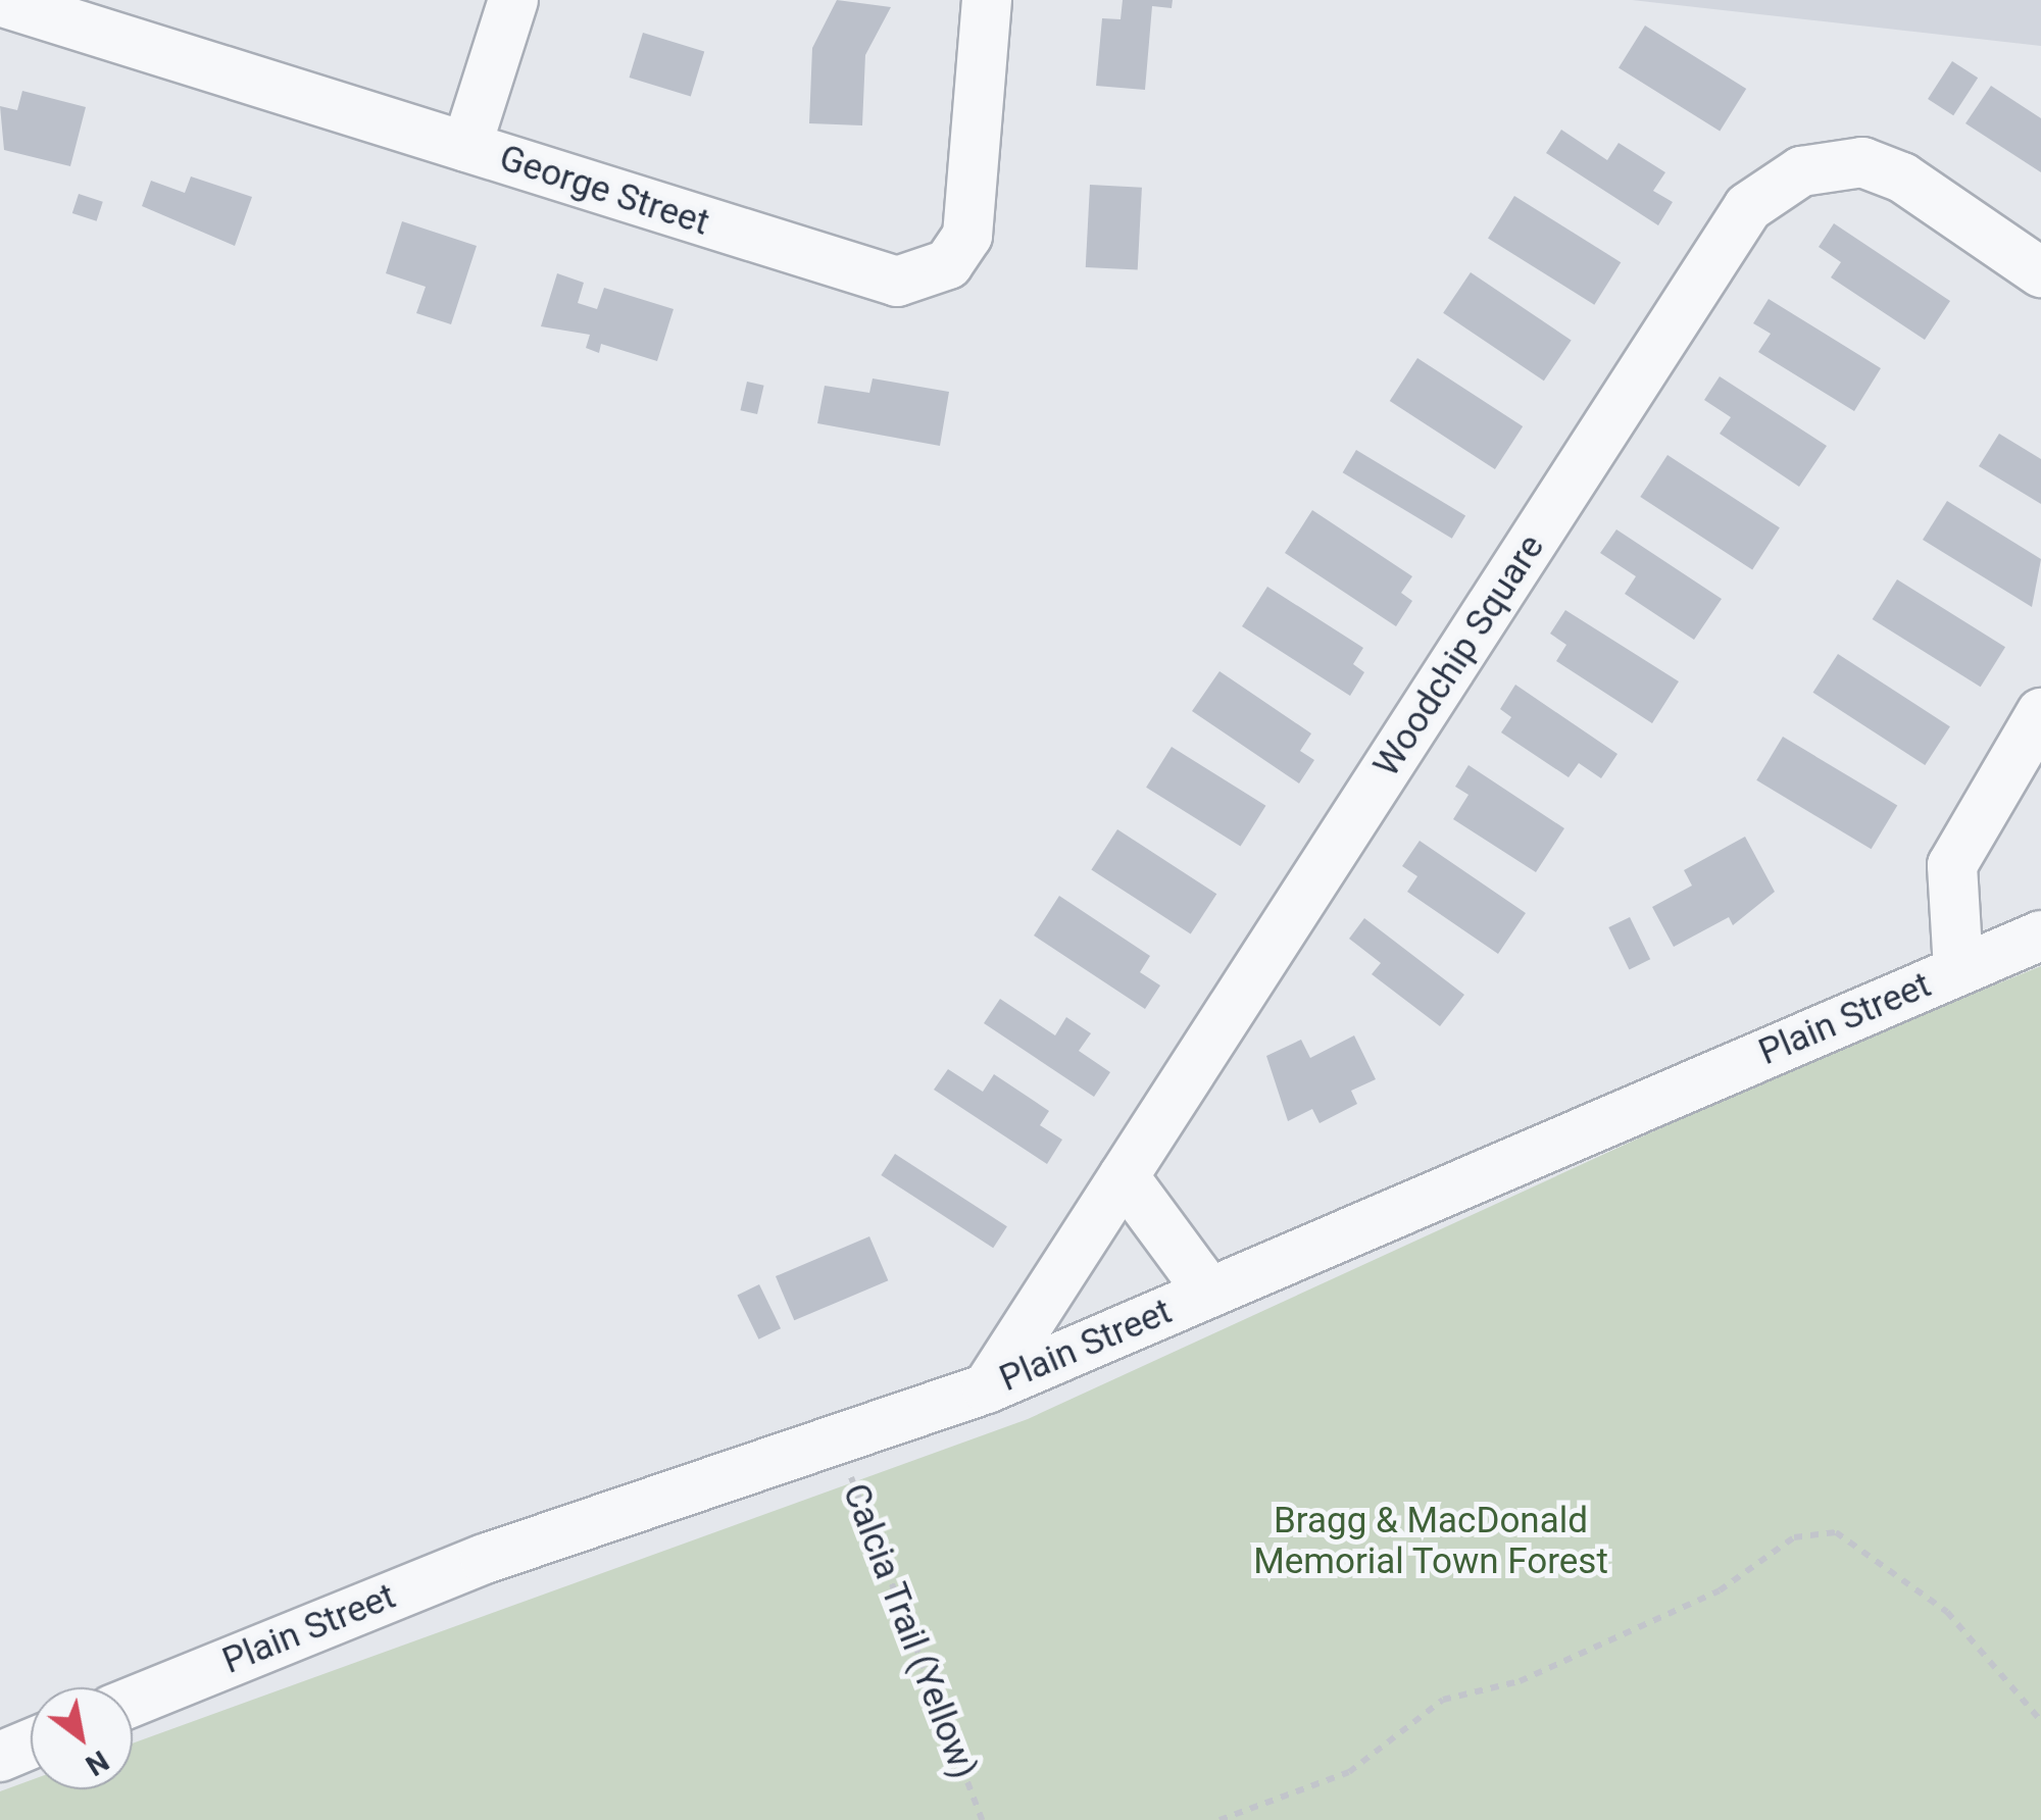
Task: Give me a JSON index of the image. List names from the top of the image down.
{
  "streets": {
    "street": ["George Street", "Woodchip Square", "Plain Street"],
    "path": ["Calcia Trail (Yellow)"]
  },
  "crossings": [
    ["Woodchip Square", "Plain Street"],
    ["Plain Street", "Calcia Trail (Yellow)"]
  ],
  "parks": ["Bragg & MacDonald Memorial Town Forest"],
  "north": "bottom right"
}
